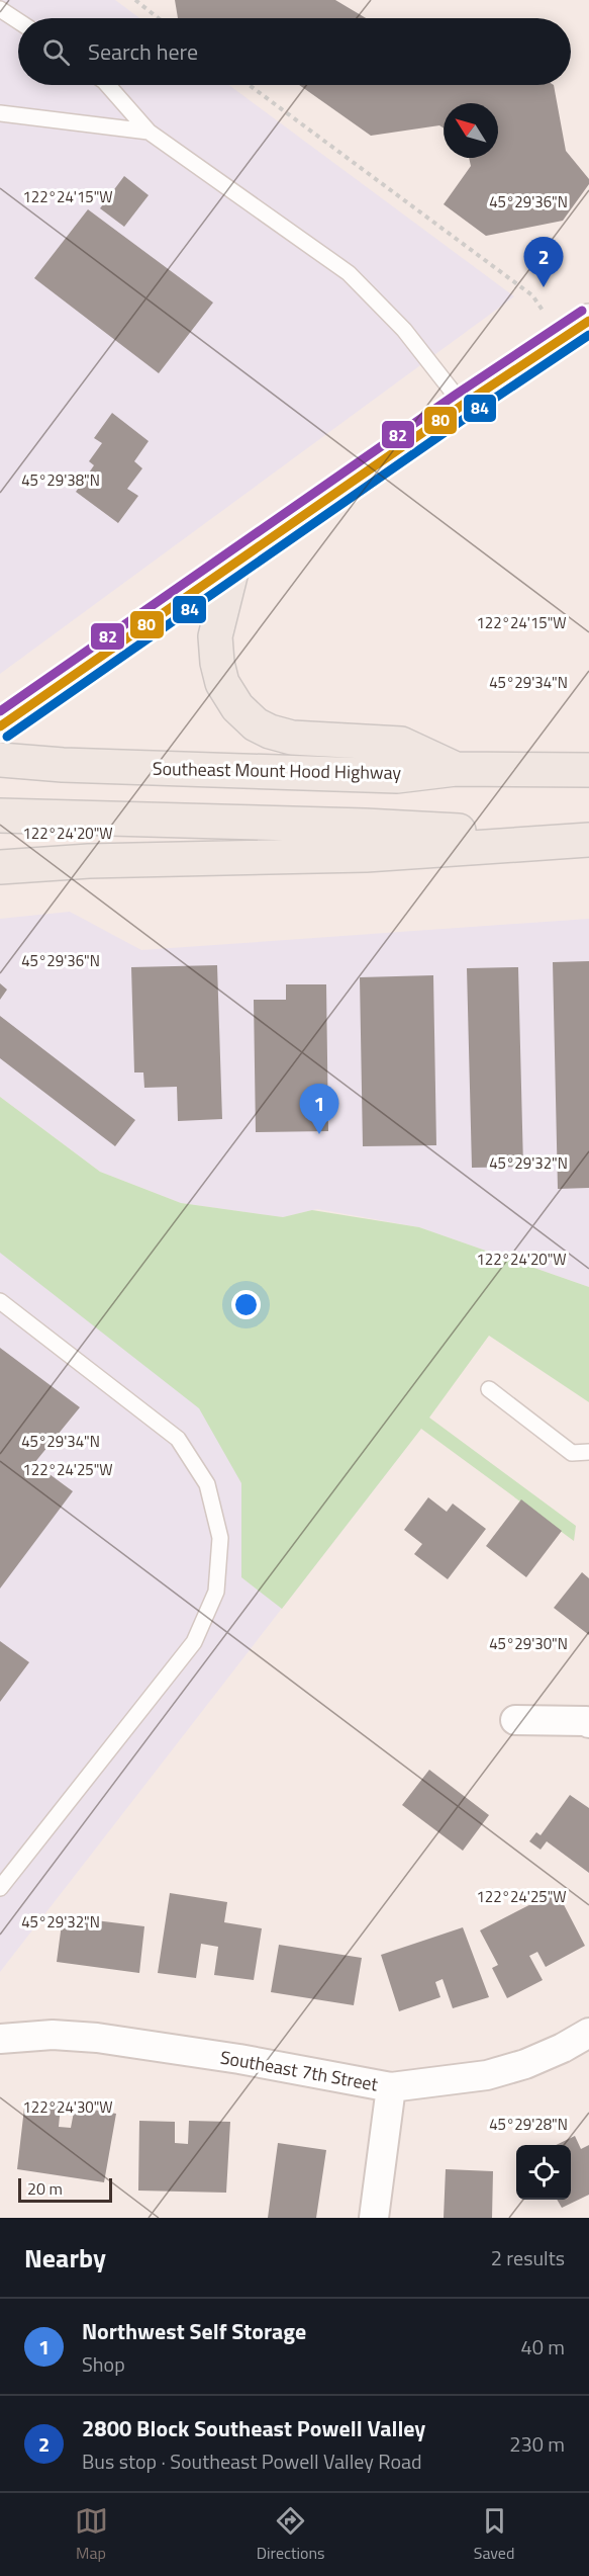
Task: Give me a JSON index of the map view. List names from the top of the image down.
{
  "streets": {
    "highway": ["Southeast Mount Hood Highway"],
    "street": ["Southeast 7th Street"]
  },
  "lines": ["transit line 82", "transit line 80", "transit line 84"],
  "scale_bar": "20 m",
  "north": "top left",
  "page": {
    "search": "Search here",
    "pins": ["2", "1"],
    "scale": "20 m",
    "heading": ["Nearby", "2 results"],
    "list": [
      {
        "mark": "1",
        "name": "Northwest Self Storage",
        "note": "Shop",
        "value": "40 m"
      },
      {
        "mark": "2",
        "name": "2800 Block Southeast Powell Valley",
        "note": "Bus stop · Southeast Powell Valley Road",
        "value": "230 m"
      }
    ],
    "nav": ["Map", "Directions", "Saved"]
  },
  "coordinates": [
    "122°24'15\"W",
    "45°29'36\"N",
    "45°29'38\"N",
    "45°29'34\"N",
    "122°24'20\"W",
    "45°29'32\"N",
    "122°24'25\"W",
    "45°29'30\"N",
    "122°24'30\"W",
    "45°29'28\"N"
  ]
}
